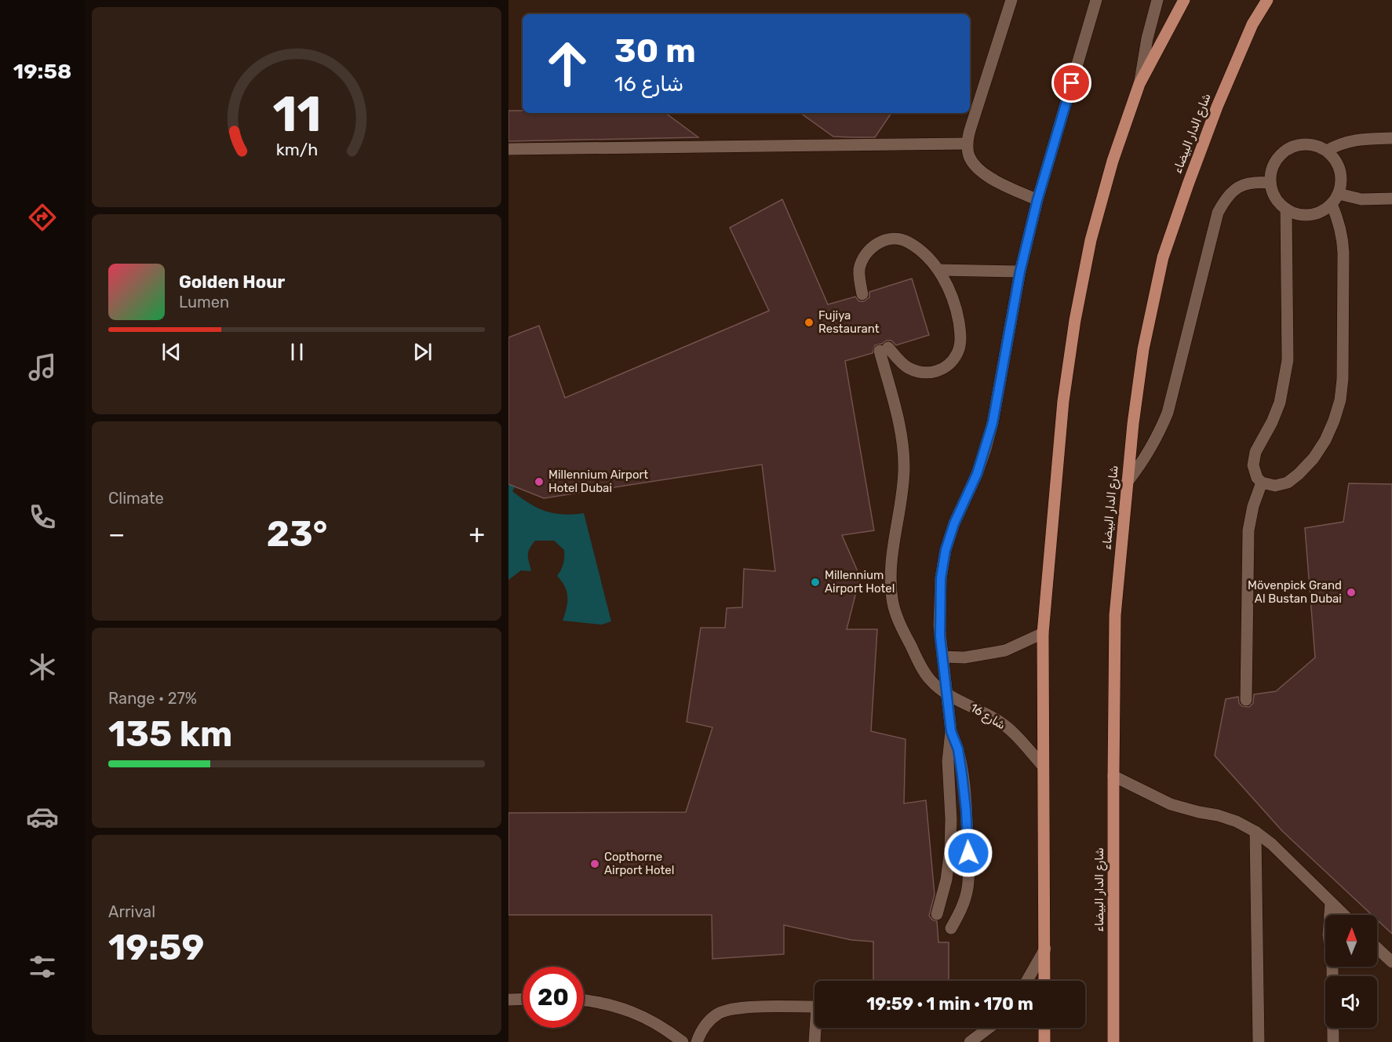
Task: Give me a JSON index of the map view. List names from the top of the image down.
{
  "streets": {
    "main road": ["شارع الدار البيضاء", "شارع 16"]
  },
  "places": [
    "Fujiya Restaurant",
    "Millennium Airport Hotel Dubai",
    "Millennium Airport Hotel",
    "Mövenpick Grand Al Bustan Dubai",
    "Copthorne Airport Hotel"
  ],
  "north": "top",
  "page": {
    "tabs": "19:58",
    "turn": ["30 m", "شارع 16"],
    "song": ["Golden Hour", "Lumen"],
    "tile": [
      "Climate",
      ["Range · 27%", "135 km"],
      ["Arrival", "19:59"]
    ],
    "heat": ["−", "23°", "+"],
    "limit": "20",
    "trip": "19:59 · 1 min · 170 m",
    "gauge": ["11", "km/h"]
  }
}
